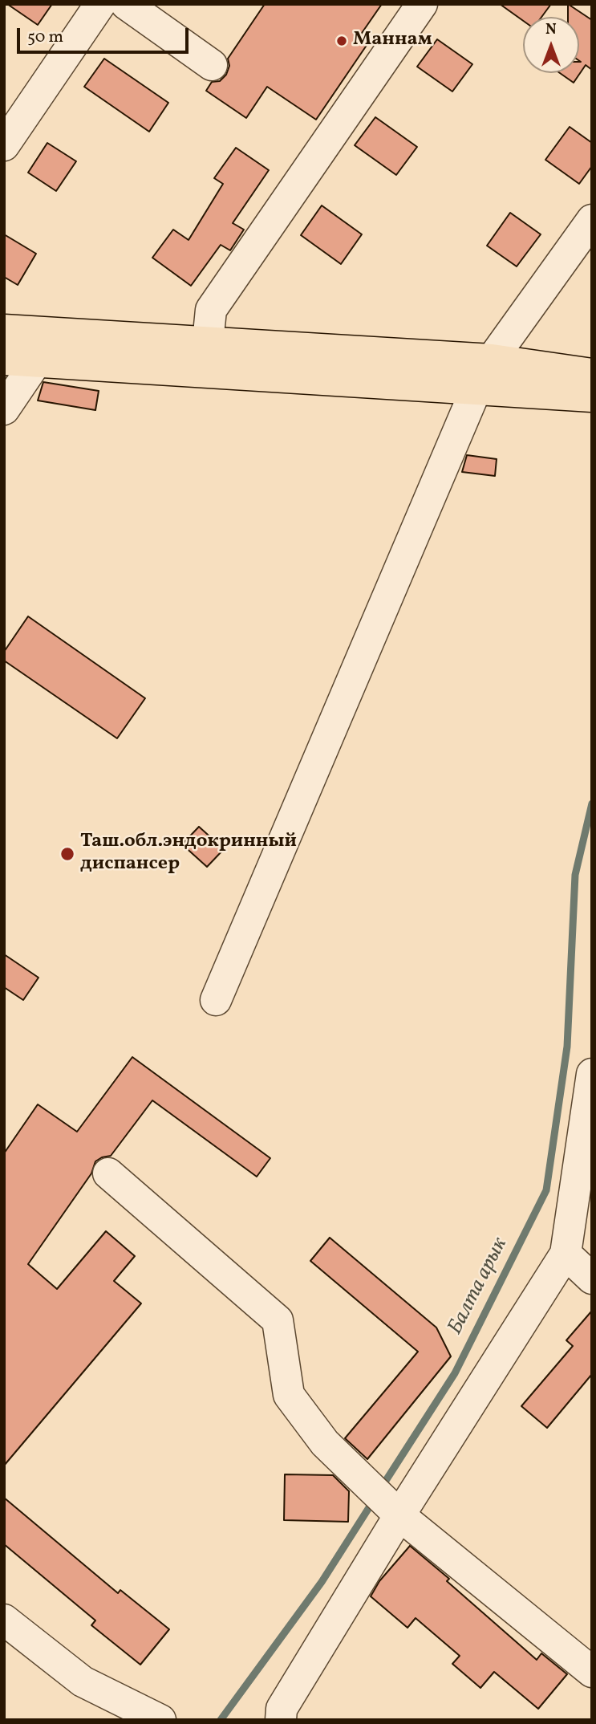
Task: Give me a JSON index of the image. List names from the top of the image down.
{
  "water": ["Балта арык"],
  "places": ["Маннам", "Таш.обл.эндокринный диспансер"],
  "scale_bar": "50 m",
  "north": "top"
}
